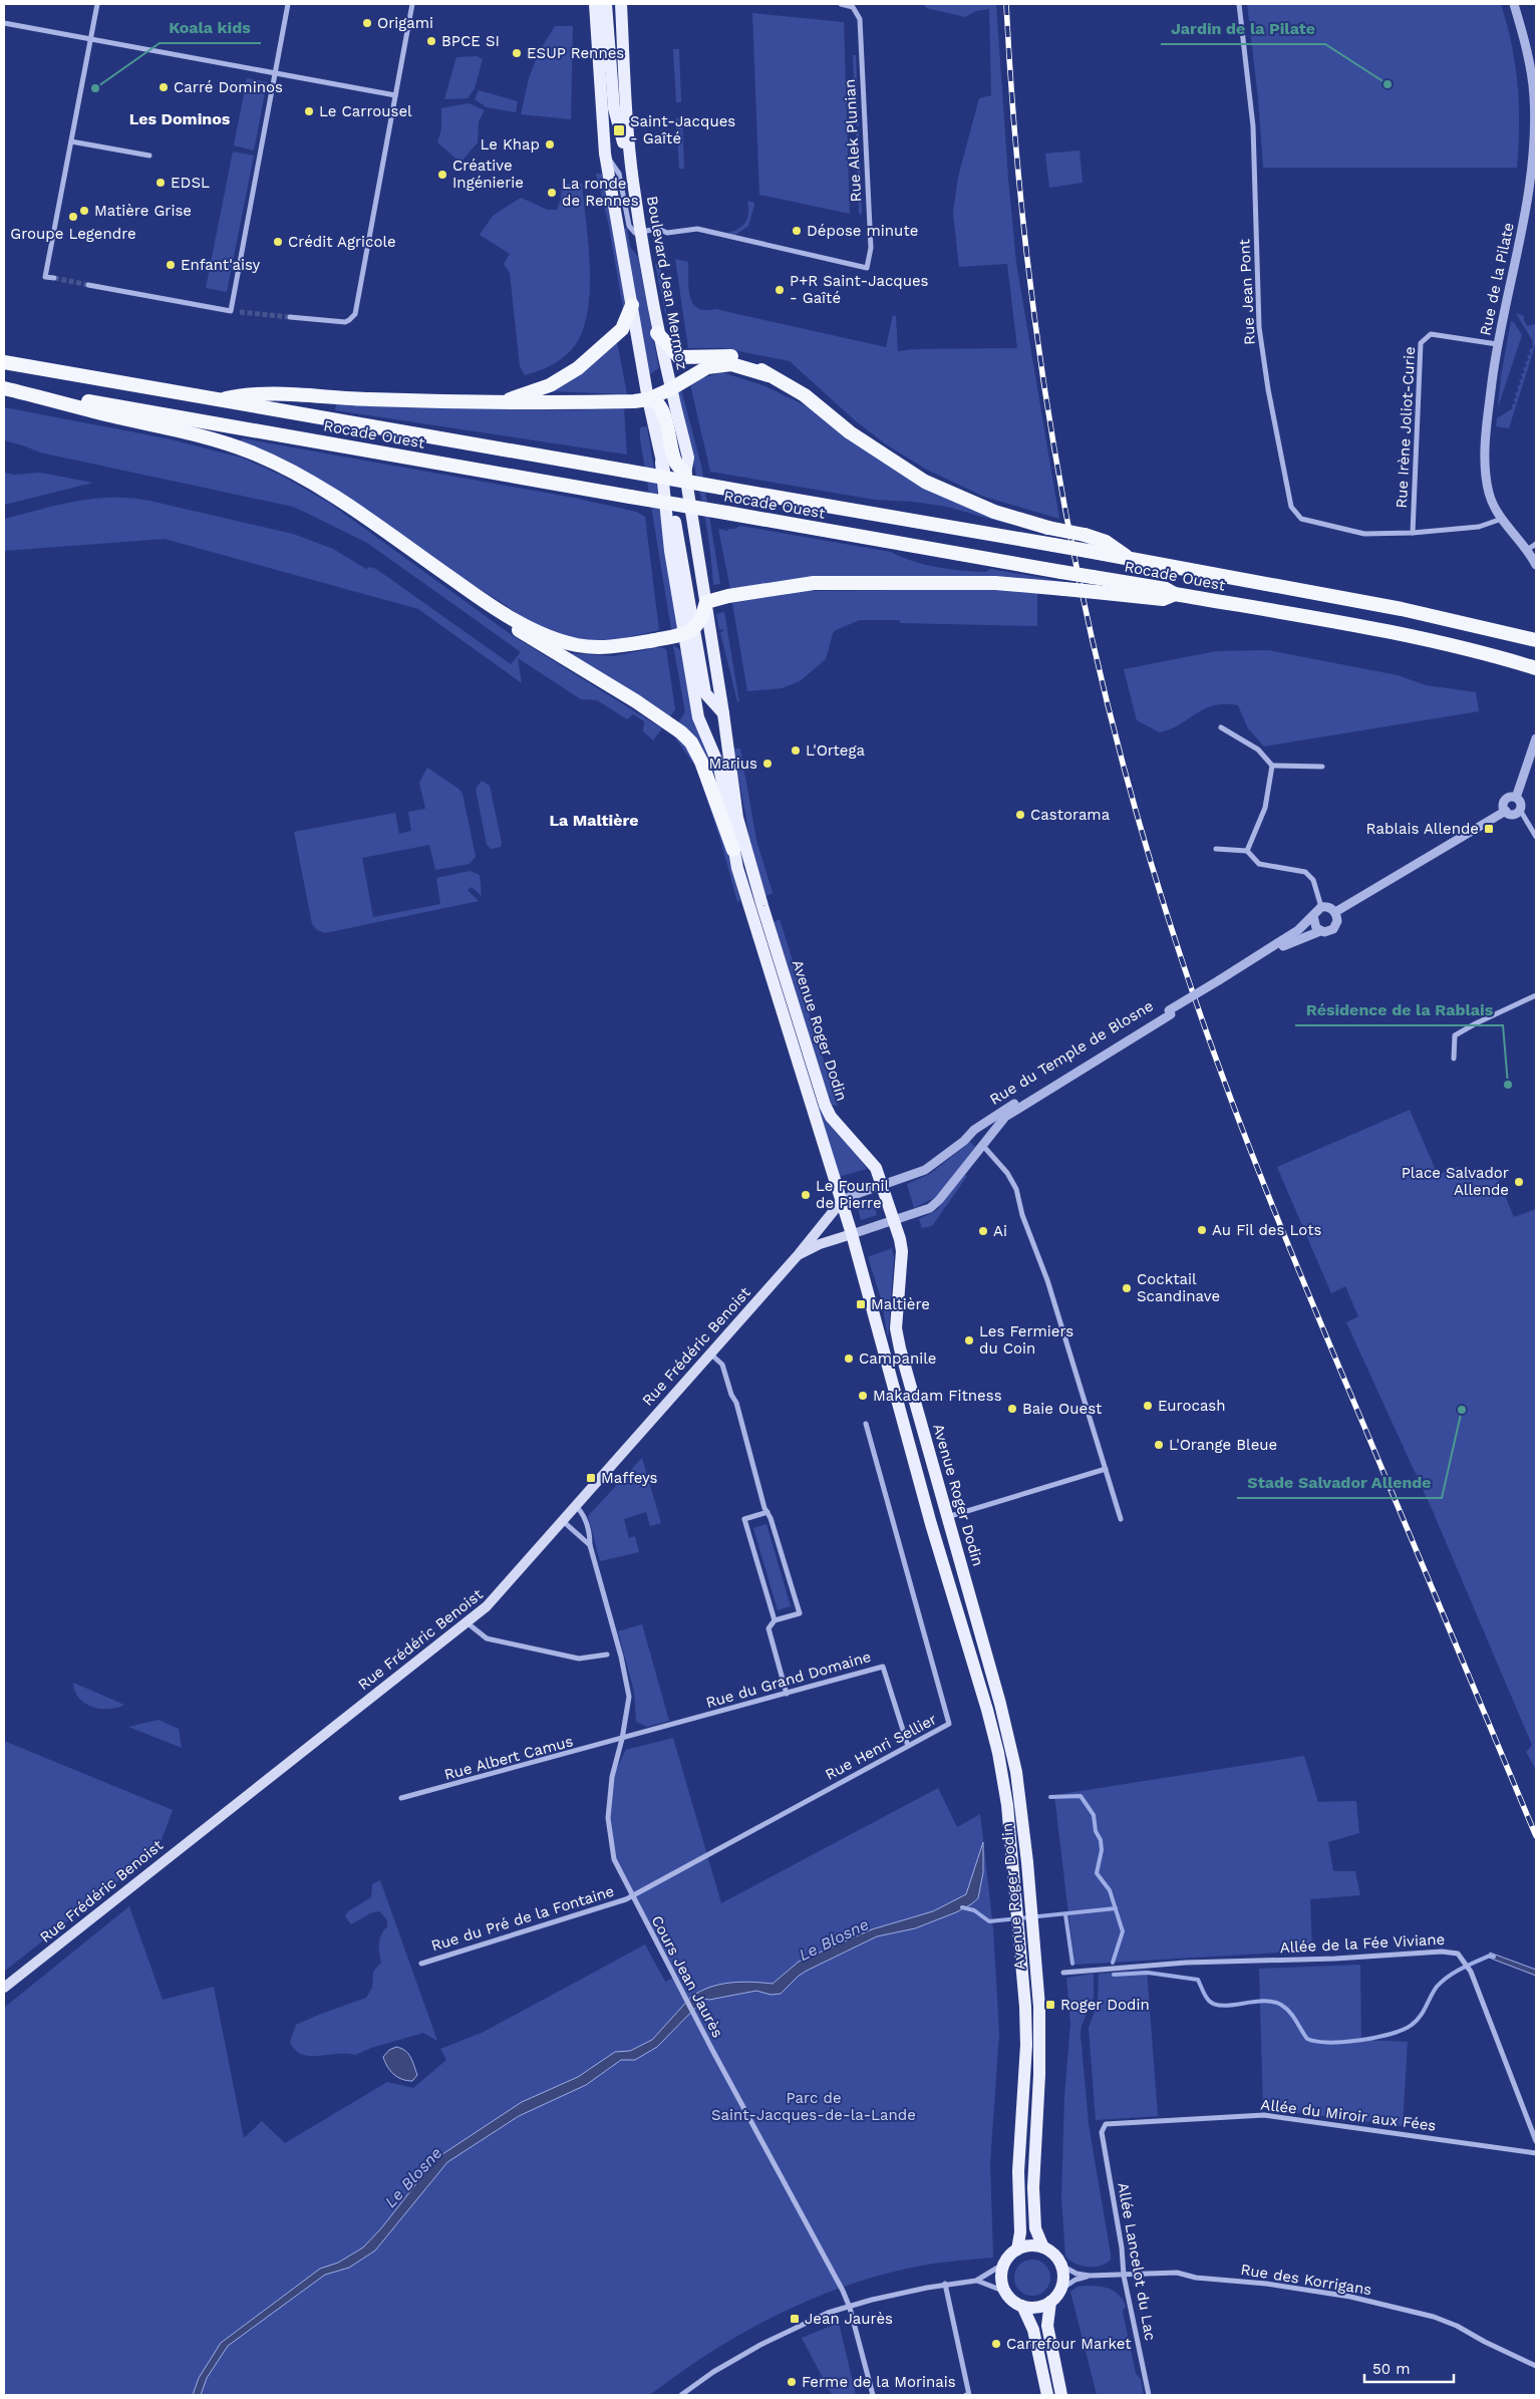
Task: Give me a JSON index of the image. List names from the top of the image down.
{
  "streets": {
    "highway": ["Rocade Ouest"],
    "main road": ["Boulevard Jean Mermoz", "Avenue Roger Dodin", "Rue Frédéric Benoist"],
    "street": [
      "Rue Alek Plunian",
      "Rue de la Pilate",
      "Rue Jean Pont",
      "Rue Irène Joliot-Curie",
      "Rue du Temple de Blosne",
      "Rue du Grand Domaine",
      "Rue Henri Sellier",
      "Rue Albert Camus",
      "Rue du Pré de la Fontaine",
      "Allée de la Fée Viviane",
      "Cours Jean Jaurès",
      "Allée du Miroir aux Fées",
      "Allée Lancelot du Lac",
      "Rue des Korrigans"
    ]
  },
  "crossings": [
    ["Rue Alek Plunian", "Boulevard Jean Mermoz"],
    ["Rue de la Pilate", "Rue Irène Joliot-Curie"],
    ["Boulevard Jean Mermoz", "Avenue Roger Dodin"],
    ["Rue Jean Pont", "Rue Irène Joliot-Curie"],
    ["Avenue Roger Dodin", "Rue du Temple de Blosne"],
    ["Avenue Roger Dodin", "Rue Frédéric Benoist"],
    ["Avenue Roger Dodin", "Rue des Korrigans"],
    ["Rue du Temple de Blosne", "Rue Frédéric Benoist"],
    ["Rue Frédéric Benoist", "Cours Jean Jaurès"],
    ["Rue du Grand Domaine", "Rue Henri Sellier"],
    ["Rue du Grand Domaine", "Rue Albert Camus"],
    ["Rue du Grand Domaine", "Cours Jean Jaurès"],
    ["Rue Henri Sellier", "Rue du Pré de la Fontaine"],
    ["Rue Henri Sellier", "Cours Jean Jaurès"],
    ["Rue Albert Camus", "Cours Jean Jaurès"],
    ["Rue du Pré de la Fontaine", "Cours Jean Jaurès"],
    ["Allée du Miroir aux Fées", "Allée Lancelot du Lac"],
    ["Allée Lancelot du Lac", "Rue des Korrigans"]
  ],
  "districts": ["Les Dominos", "La Maltière"],
  "water": ["Le Blosne"],
  "parks": ["Parc de Saint-Jacques-de-la-Lande"],
  "places": {
    "other": [
      "Origami",
      "BPCE SI",
      "ESUP Rennes",
      "Jardin de la Pilate",
      "Carré Dominos",
      "Koala kids",
      "Le Carrousel",
      "Le Khap",
      "Créative Ingénierie",
      "EDSL",
      "La ronde de Rennes",
      "Matière Grise",
      "Groupe Legendre",
      "Dépose minute",
      "Crédit Agricole",
      "Enfant'aisy",
      "P+R Saint-Jacques - Gaîté",
      "L'Ortega",
      "Marius",
      "Castorama",
      "Résidence de la Rablais",
      "Place Salvador Allende",
      "Le Fournil de Pierre",
      "Au Fil des Lots",
      "Ai",
      "Cocktail Scandinave",
      "Les Fermiers du Coin",
      "Campanile",
      "Makadam Fitness",
      "Eurocash",
      "Baie Ouest",
      "Stade Salvador Allende",
      "L'Orange Bleue",
      "Carrefour Market",
      "Ferme de la Morinais"
    ],
    "transit": [
      "Saint-Jacques - Gaîté",
      "Rablais Allende",
      "Maltière",
      "Maffeys",
      "Roger Dodin",
      "Jean Jaurès"
    ]
  },
  "scale_bar": "50 m"
}
